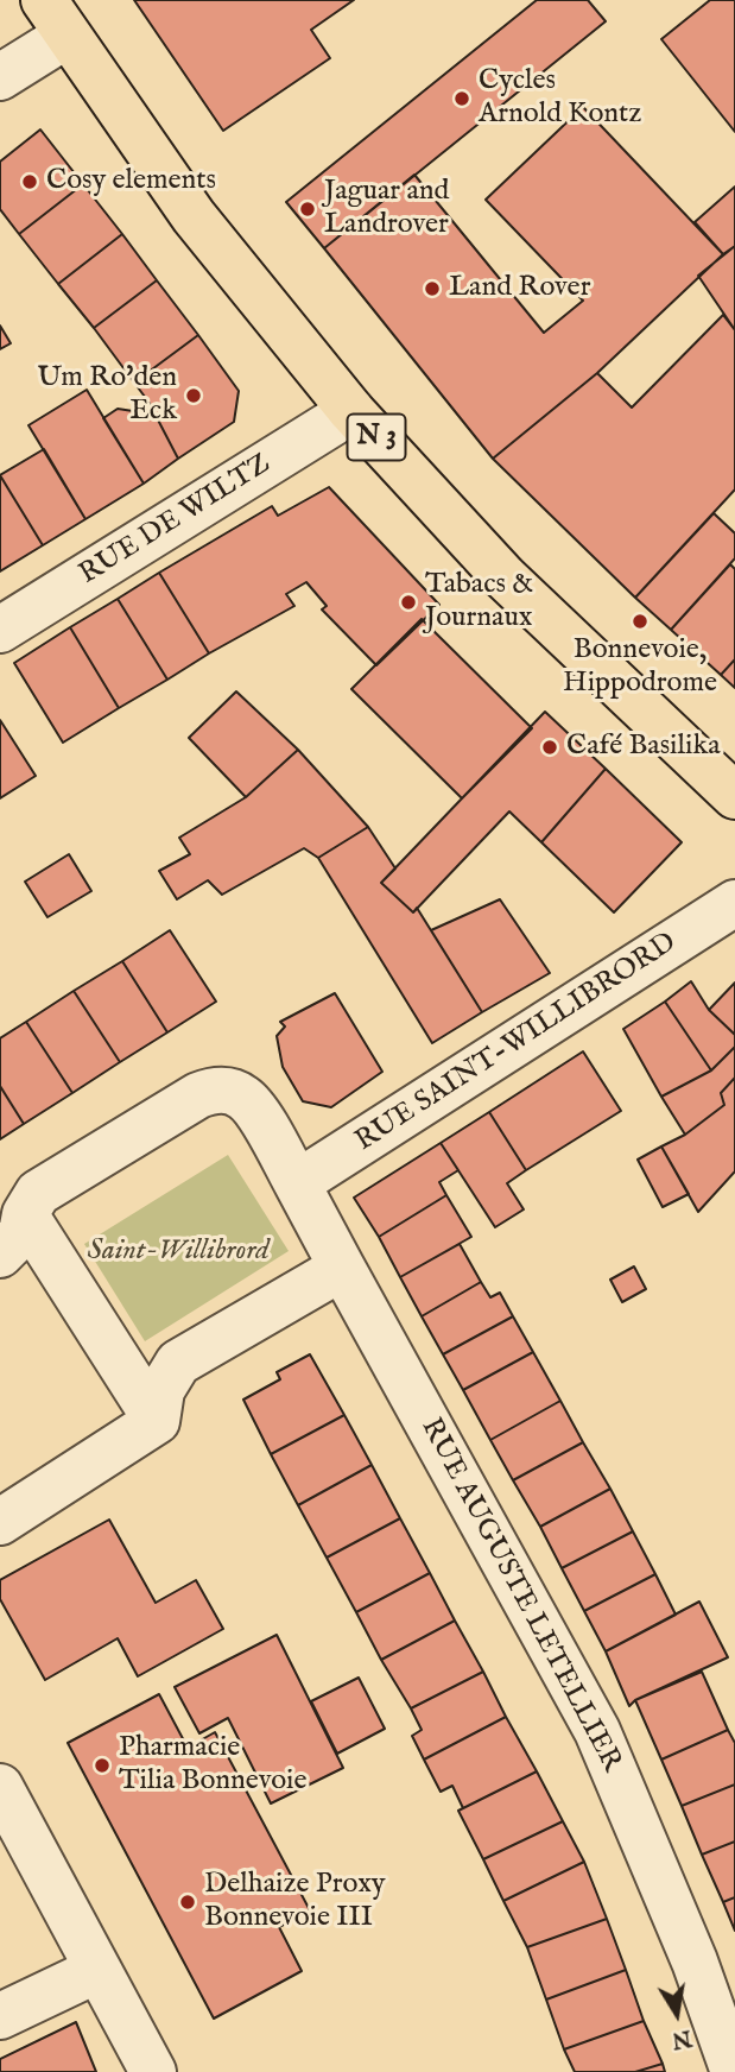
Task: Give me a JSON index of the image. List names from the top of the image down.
{
  "streets": {
    "main road": ["N 3"],
    "street": ["RUE DE WILTZ", "RUE SAINT-WILLIBRORD", "RUE AUGUSTE LETELLIER"]
  },
  "crossings": [
    ["N 3", "RUE DE WILTZ"]
  ],
  "parks": ["Saint-Willibrord"],
  "places": [
    "Cycles Arnold Kontz",
    "Cosy elements",
    "Jaguar and Landrover",
    "Land Rover",
    "Um Ro'den Eck",
    "Tabacs & Journaux",
    "Bonnevoie, Hippodrome",
    "Café Basilika",
    "Pharmacie Tilia Bonnevoie",
    "Delhaize Proxy Bonnevoie III"
  ],
  "north": "bottom"
}
